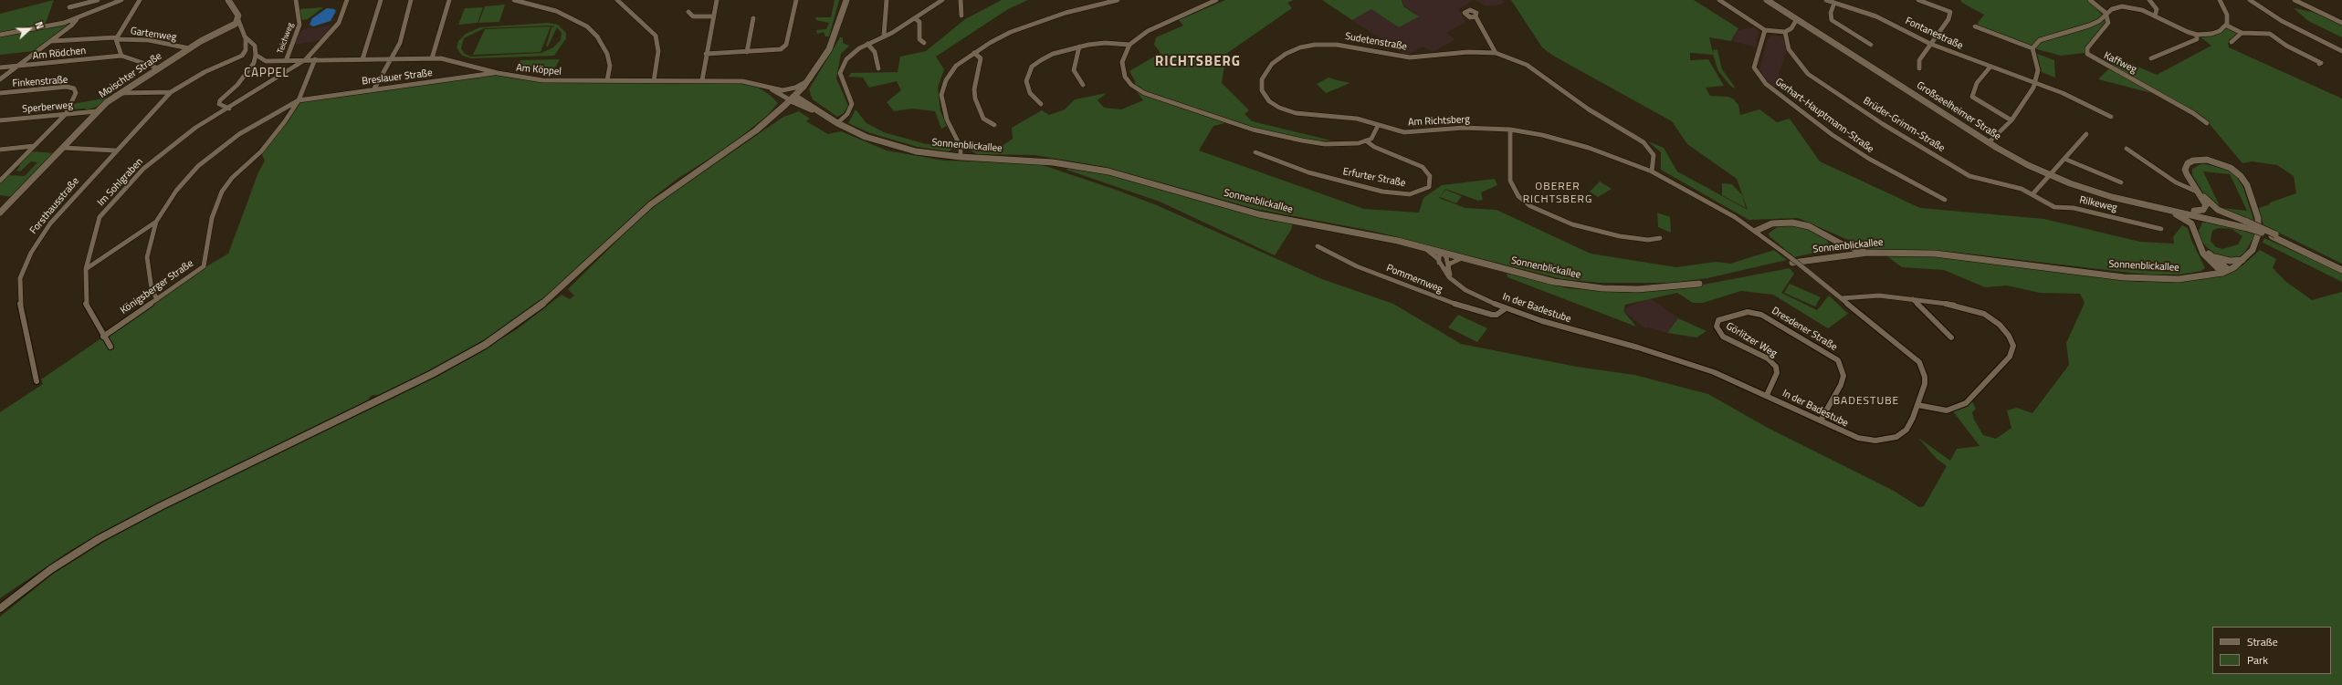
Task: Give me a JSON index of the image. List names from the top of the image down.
{
  "streets": {
    "main road": ["Moischter Straße", "Großseelheimer Straße", "Sonnenblickallee"],
    "street": [
      "Fontanestraße",
      "Gartenweg",
      "Teichweg",
      "Sudetenstraße",
      "Am Rödchen",
      "Kaffweg",
      "Am Köppel",
      "Breslauer Straße",
      "Finkenstraße",
      "Sperberweg",
      "Gerhart-Hauptmann-Straße",
      "Am Richtsberg",
      "Brüder-Grimm-Straße",
      "Erfurter Straße",
      "Im Sohlgraben",
      "Rilkeweg",
      "Forsthausstraße",
      "Pommernweg",
      "Königsberger Straße",
      "In der Badestube",
      "Dresdener Straße",
      "Görlitzer Weg"
    ]
  },
  "crossings": [
    ["Gartenweg", "Moischter Straße"],
    ["Teichweg", "Am Köppel"],
    ["Sudetenstraße", "Am Richtsberg"],
    ["Am Köppel", "Breslauer Straße"],
    ["Am Köppel", "Sonnenblickallee"],
    ["Am Köppel", "Im Sohlgraben"],
    ["Am Köppel", "Königsberger Straße"],
    ["Moischter Straße", "Sperberweg"],
    ["Breslauer Straße", "Königsberger Straße"],
    ["Finkenstraße", "Sperberweg"],
    ["Am Richtsberg", "In der Badestube"],
    ["Brüder-Grimm-Straße", "Rilkeweg"],
    ["Sonnenblickallee", "In der Badestube"],
    ["Im Sohlgraben", "Königsberger Straße"],
    ["Pommernweg", "In der Badestube"],
    ["In der Badestube", "Dresdener Straße"],
    ["In der Badestube", "Görlitzer Weg"],
    ["Dresdener Straße", "Görlitzer Weg"]
  ],
  "districts": [
    "RICHTSBERG",
    "CAPPEL",
    "OBERER RICHTSBERG",
    "BADESTUBE"
  ],
  "legend": ["Straße", "Park"],
  "north": "right"
}
